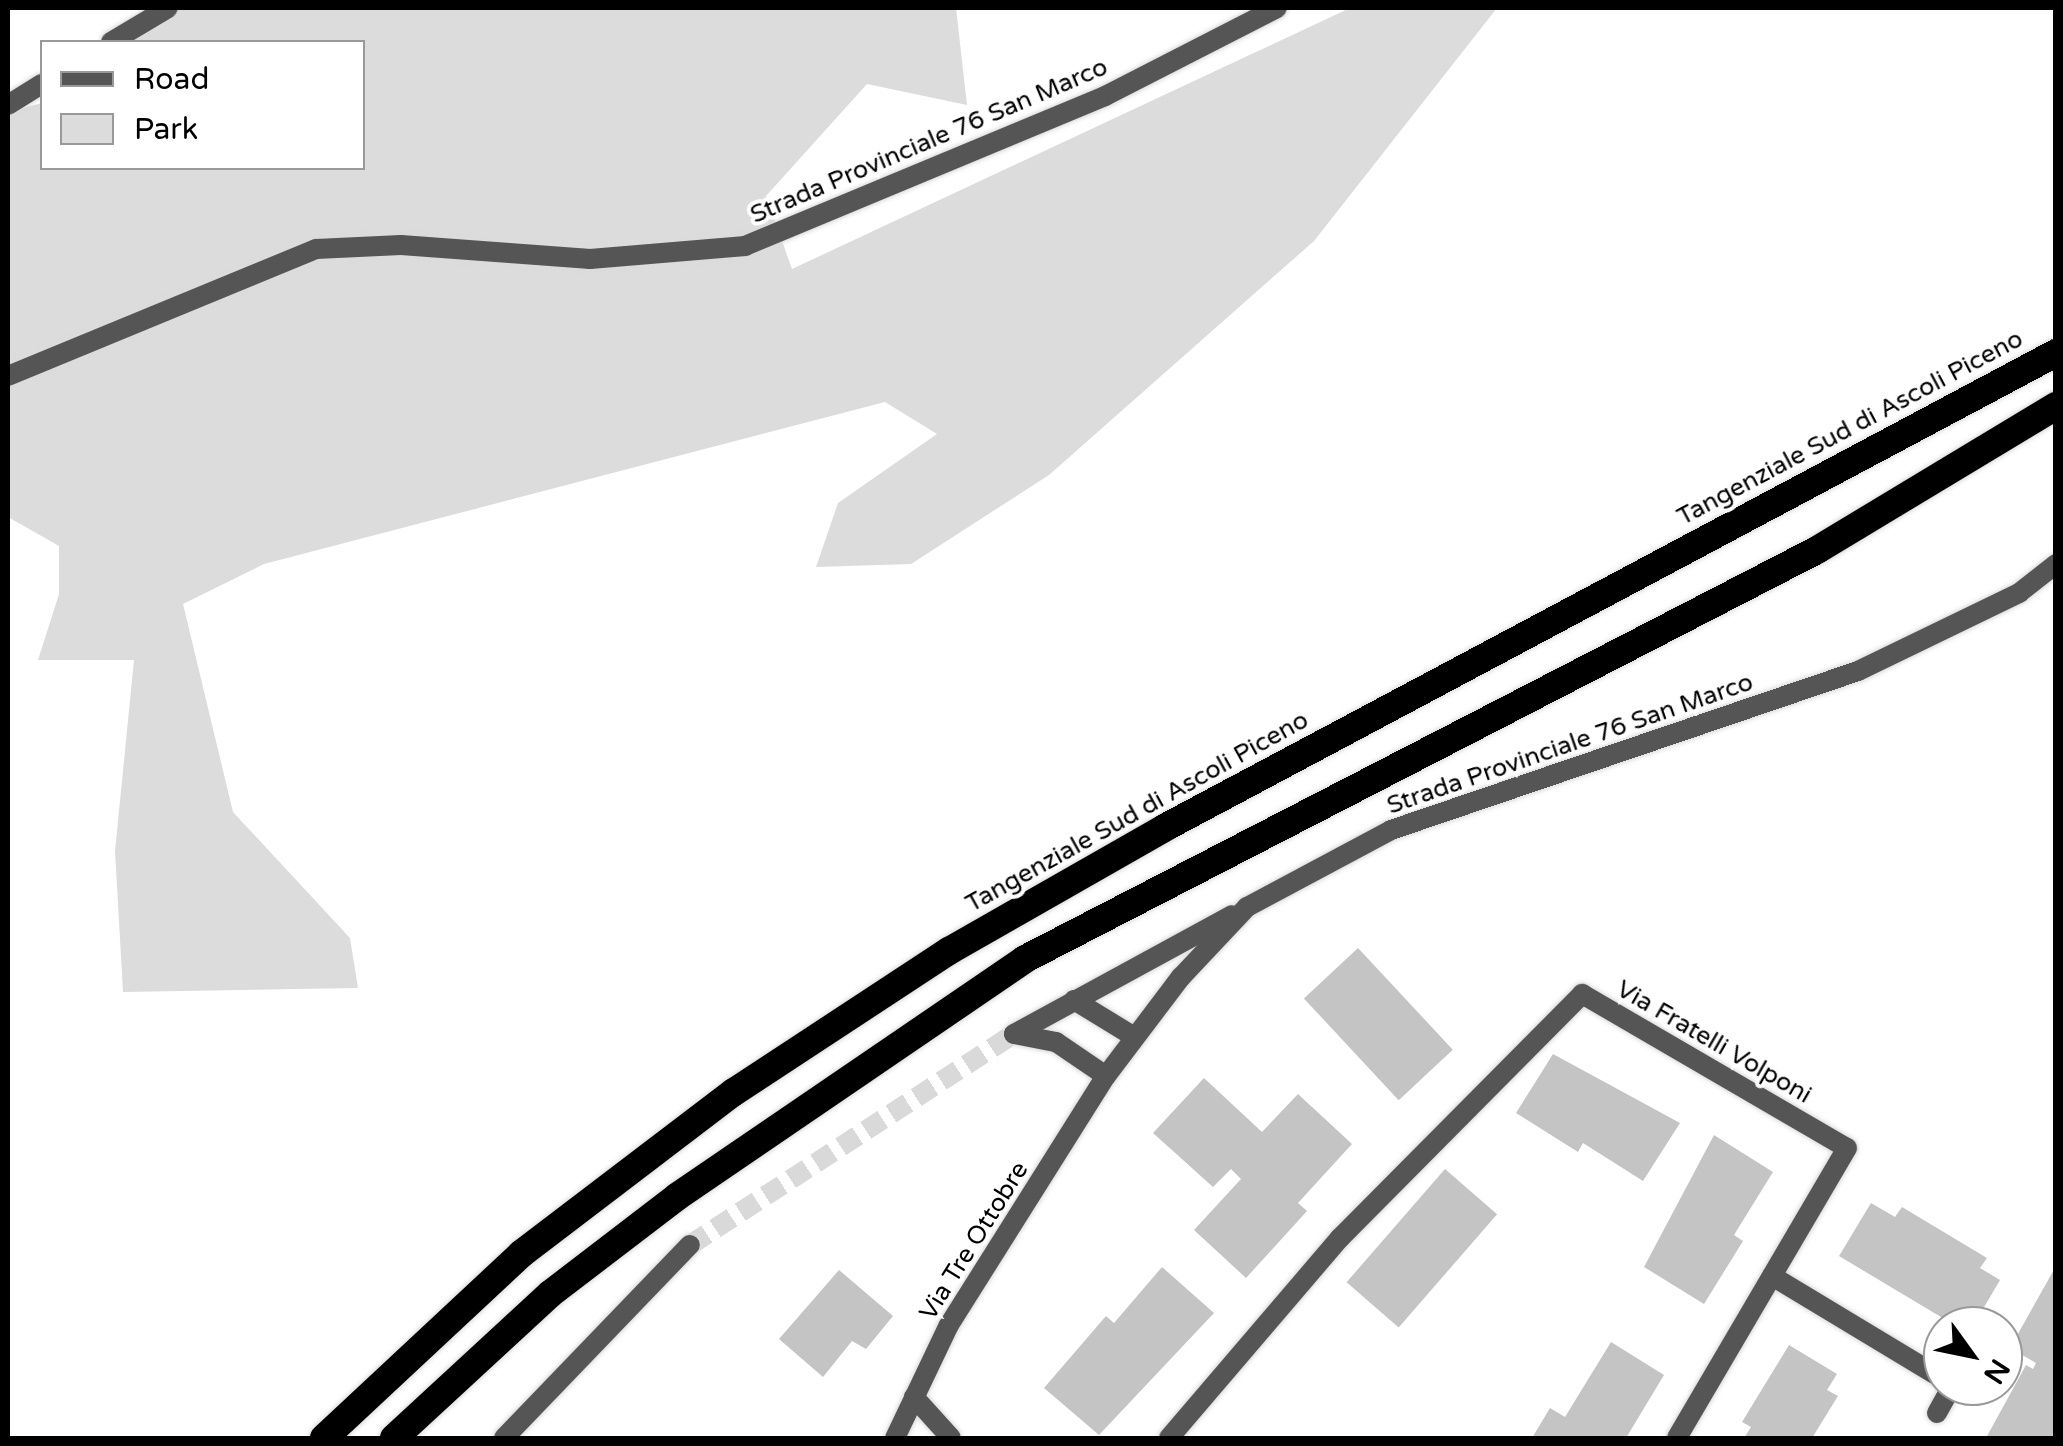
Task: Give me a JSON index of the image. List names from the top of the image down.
{
  "streets": {
    "highway": ["Tangenziale Sud di Ascoli Piceno"],
    "street": ["Strada Provinciale 76 San Marco", "Via Fratelli Volponi", "Via Tre Ottobre"]
  },
  "crossings": [
    ["Strada Provinciale 76 San Marco", "Via Tre Ottobre"]
  ],
  "legend": ["Road", "Park"],
  "north": "bottom right"
}
